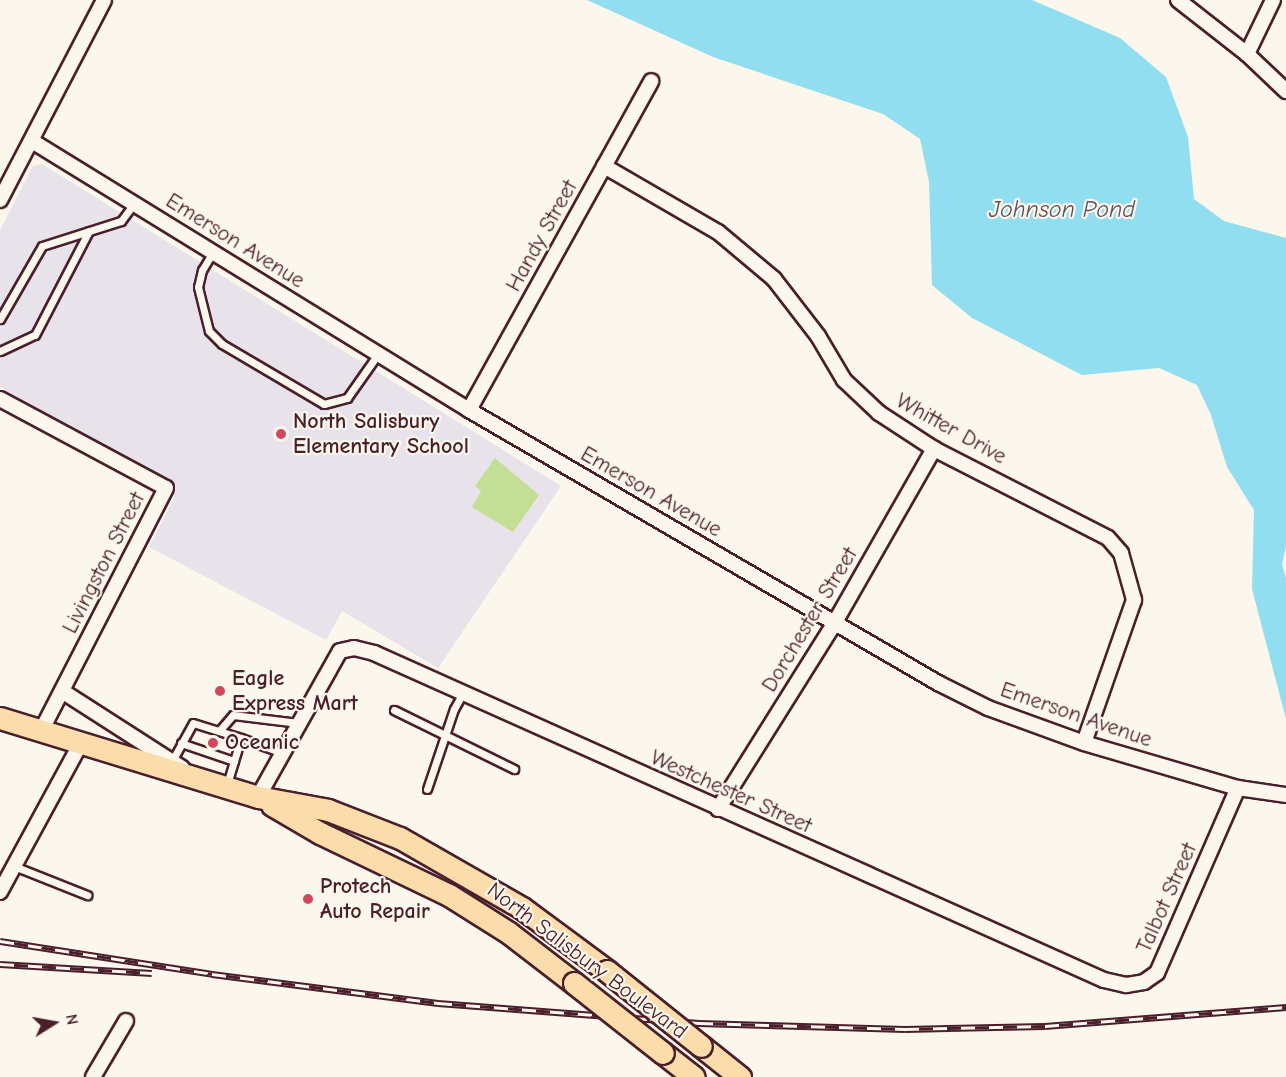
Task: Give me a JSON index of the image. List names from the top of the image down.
{
  "streets": {
    "main road": ["North Salisbury Boulevard"],
    "street": [
      "Handy Street",
      "Emerson Avenue",
      "Whitter Drive",
      "Livingston Street",
      "Dorchester Street",
      "Westchester Street",
      "Talbot Street"
    ]
  },
  "crossings": [
    ["Handy Street", "Emerson Avenue"],
    ["Handy Street", "Whitter Drive"],
    ["Emerson Avenue", "Whitter Drive"],
    ["Emerson Avenue", "Dorchester Street"],
    ["Emerson Avenue", "Talbot Street"],
    ["Whitter Drive", "Dorchester Street"],
    ["Livingston Street", "North Salisbury Boulevard"],
    ["Dorchester Street", "Westchester Street"],
    ["Westchester Street", "Talbot Street"]
  ],
  "water": ["Johnson Pond"],
  "places": [
    "North Salisbury Elementary School",
    "Eagle Express Mart",
    "Oceanic",
    "Protech Auto Repair"
  ],
  "north": "right"
}
